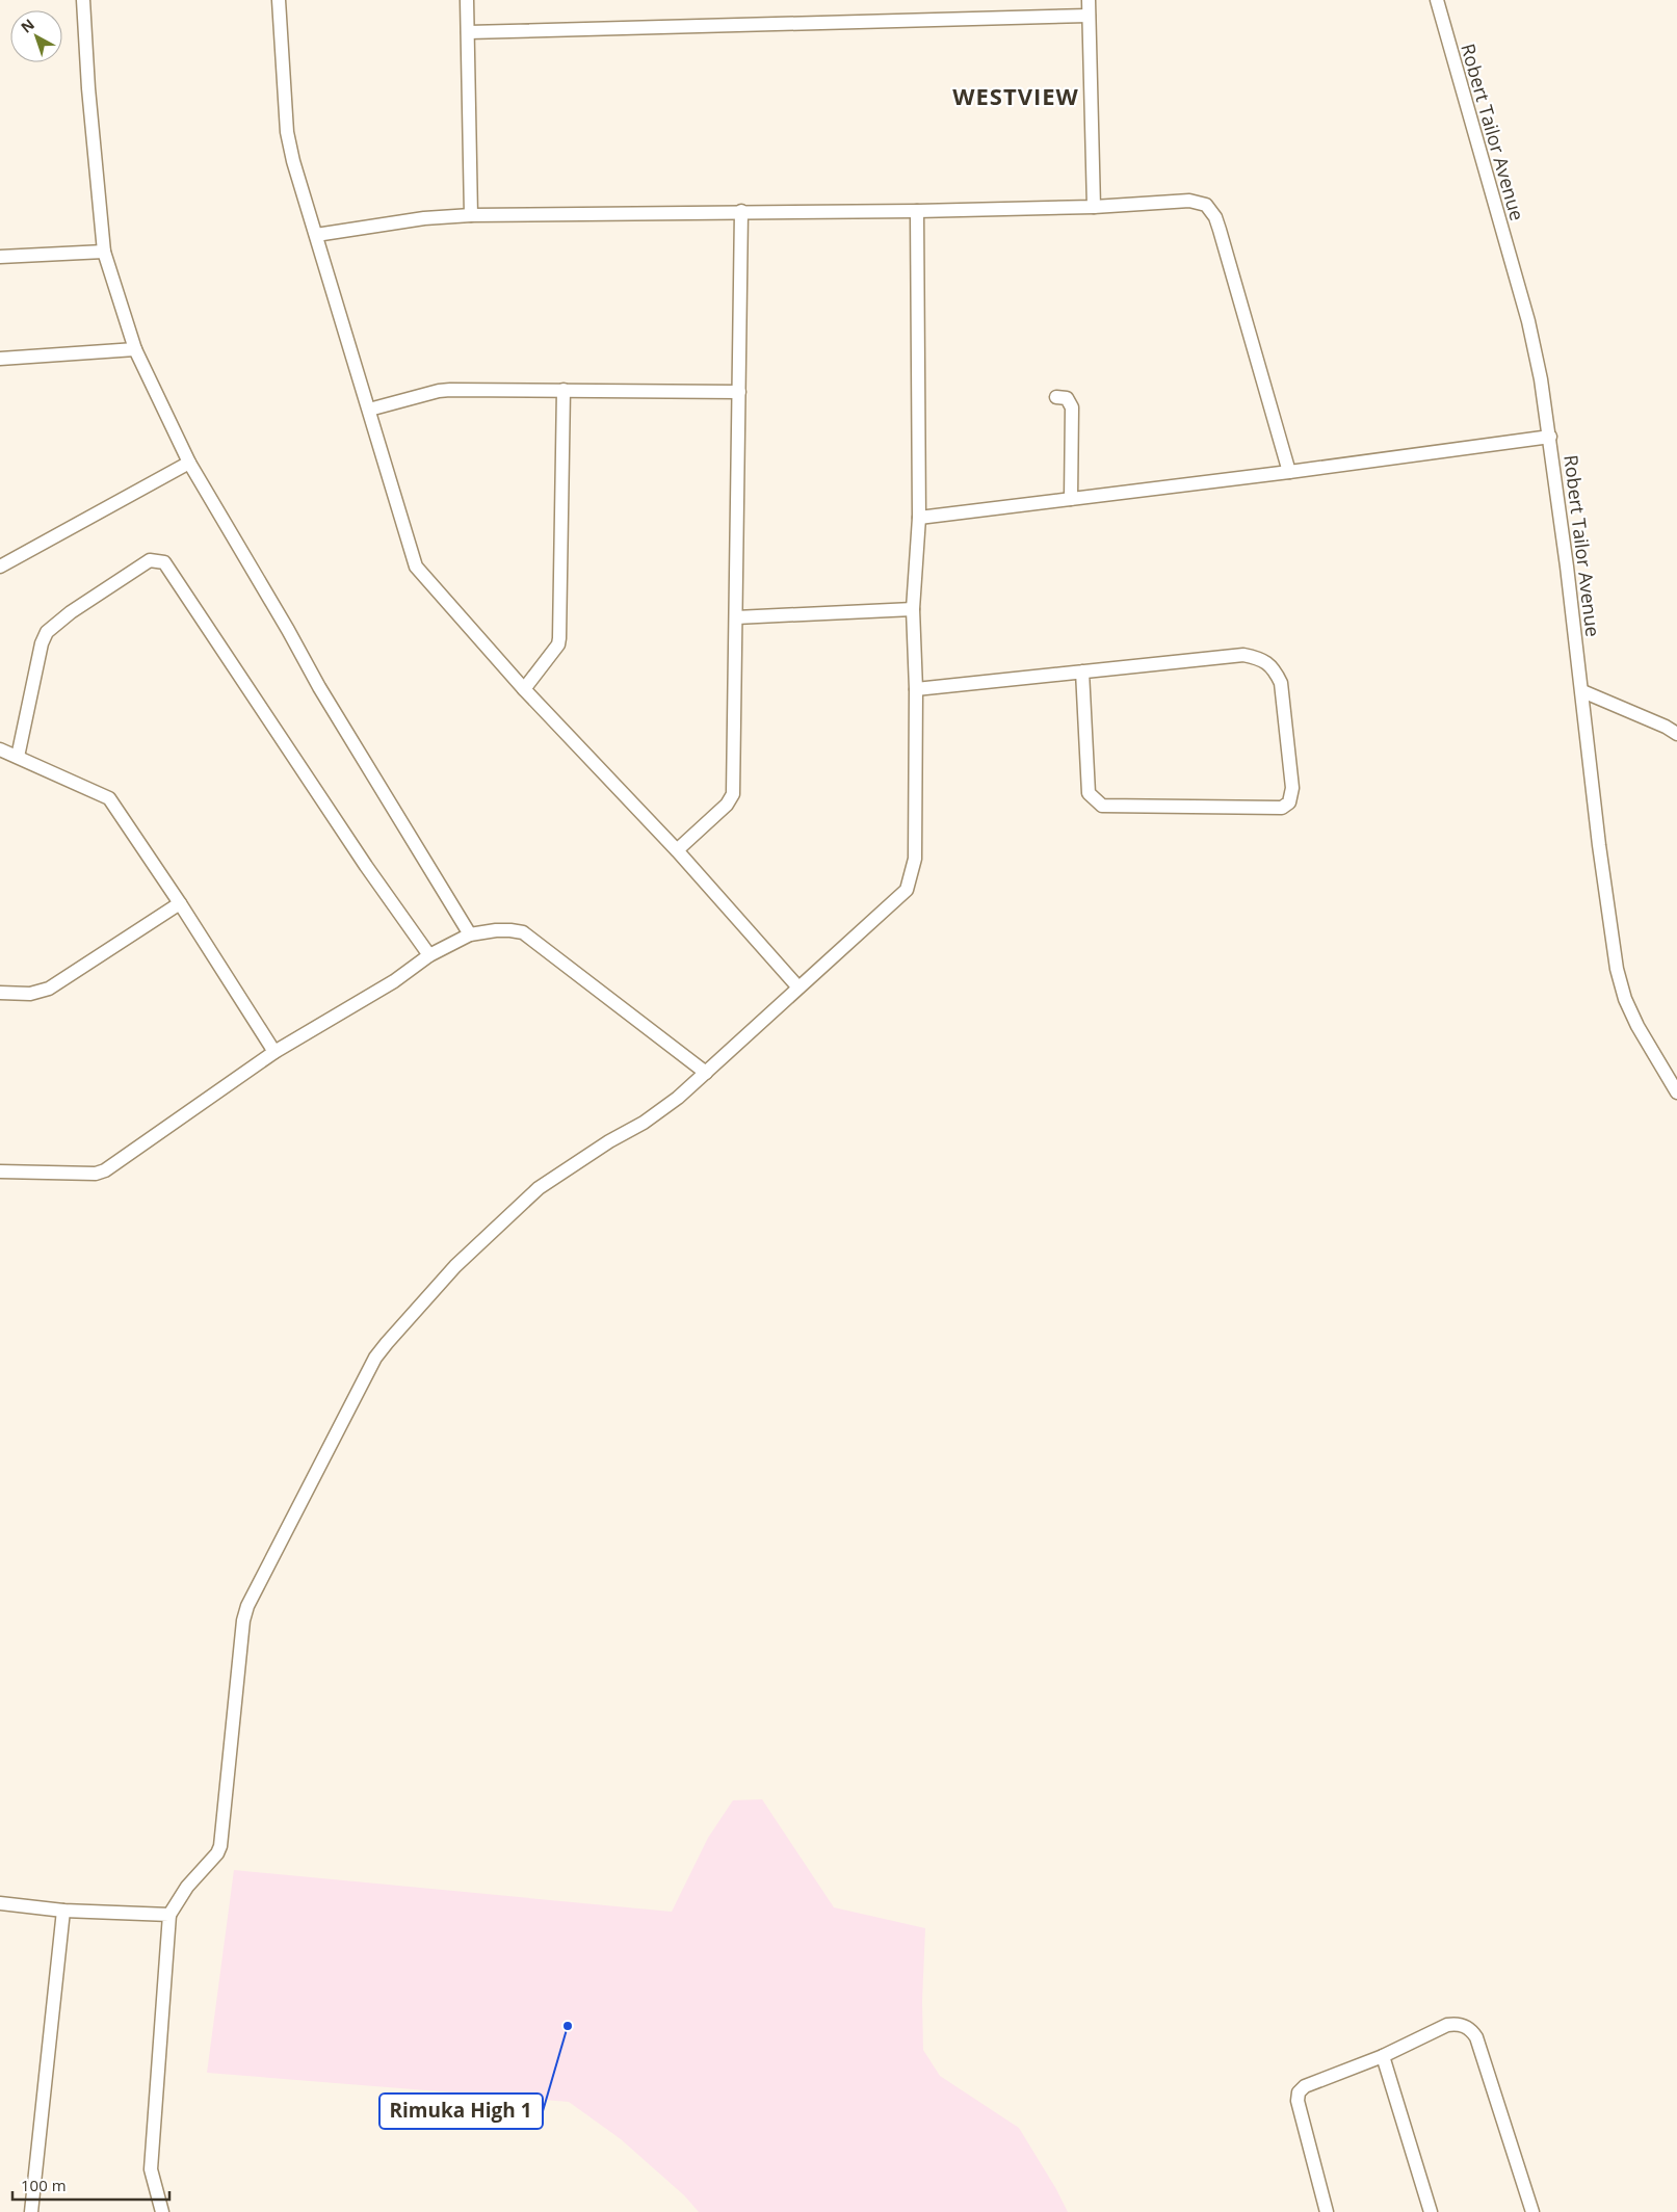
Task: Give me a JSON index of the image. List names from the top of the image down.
{
  "streets": {
    "street": ["Robert Tailor Avenue"]
  },
  "districts": ["WESTVIEW"],
  "places": ["Rimuka High 1"],
  "scale_bar": "100 m",
  "north": "top left"
}
